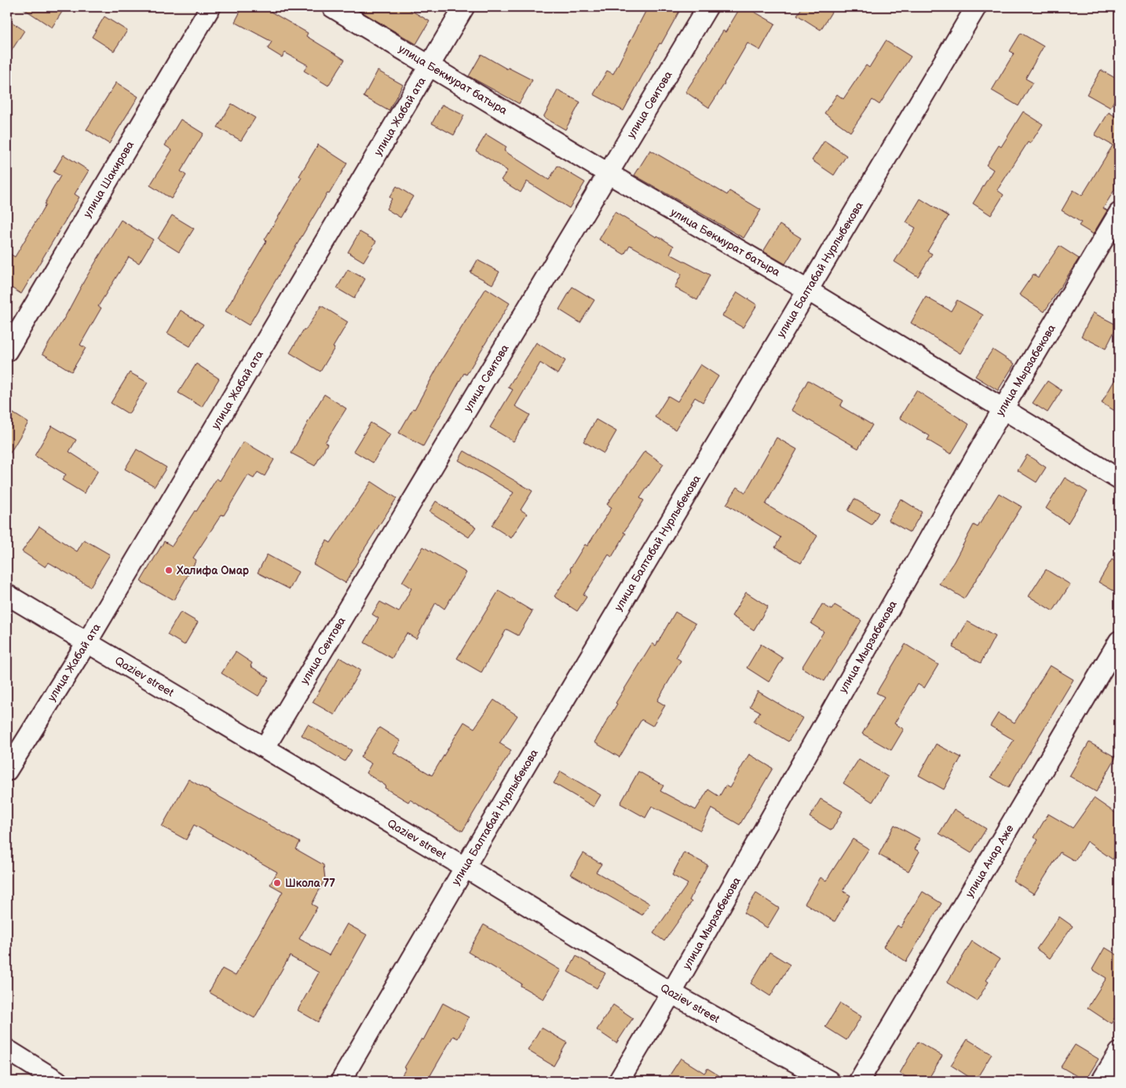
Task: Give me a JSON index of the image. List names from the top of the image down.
{
  "streets": {
    "street": [
      "улица Бекмурат батыра",
      "улица Сеитова",
      "улица Жабай ата",
      "улица Шакирова",
      "улица Балтабай Нурлыбекова",
      "улица Мырзабекова",
      "Qaziev street",
      "улица Анар Аже"
    ]
  },
  "crossings": [
    ["улица Бекмурат батыра", "улица Сеитова"],
    ["улица Бекмурат батыра", "улица Жабай ата"],
    ["улица Бекмурат батыра", "улица Балтабай Нурлыбекова"],
    ["улица Бекмурат батыра", "улица Мырзабекова"],
    ["улица Сеитова", "Qaziev street"],
    ["улица Жабай ата", "Qaziev street"],
    ["улица Балтабай Нурлыбекова", "Qaziev street"],
    ["улица Мырзабекова", "Qaziev street"]
  ],
  "places": ["Халифа Омар", "Школа 77"]
}
